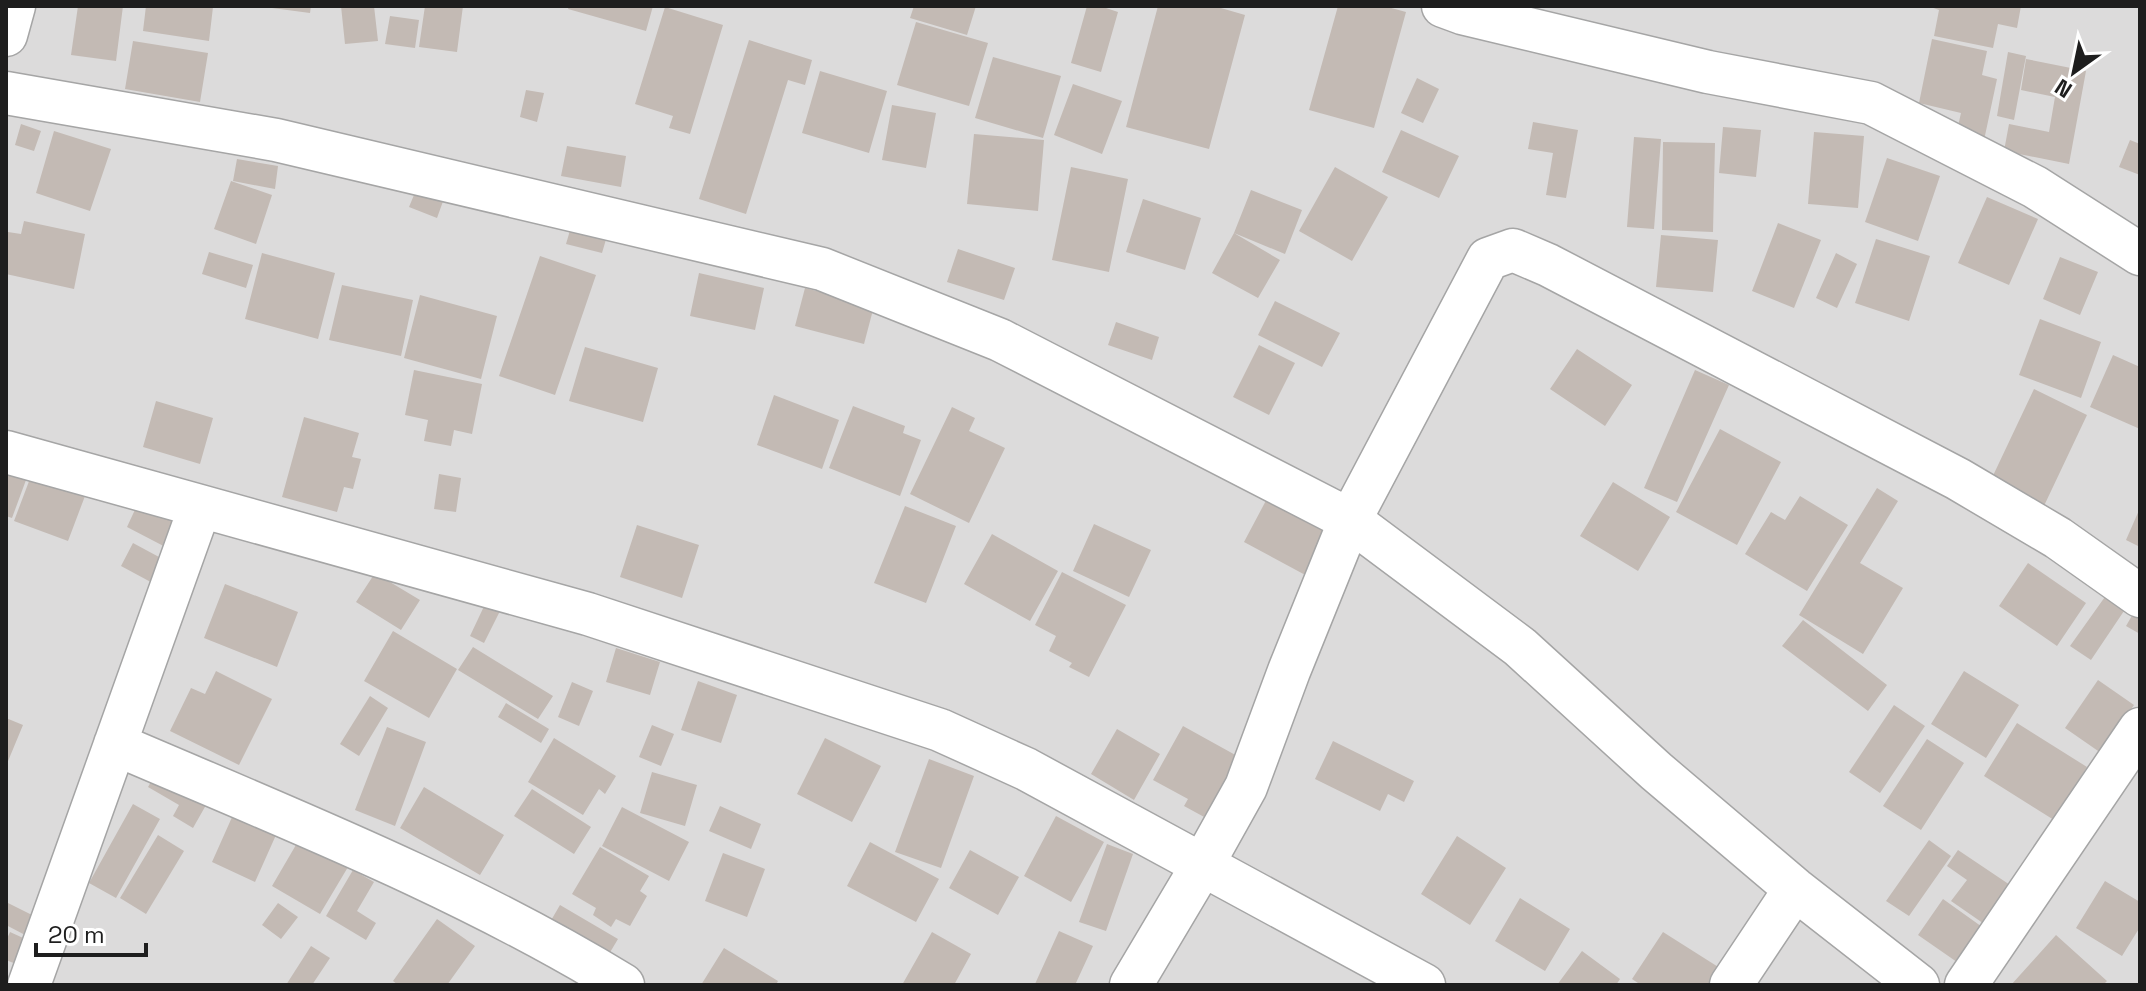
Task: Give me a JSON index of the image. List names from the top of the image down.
{
  "scale_bar": "20 m",
  "north": "bottom left"
}
